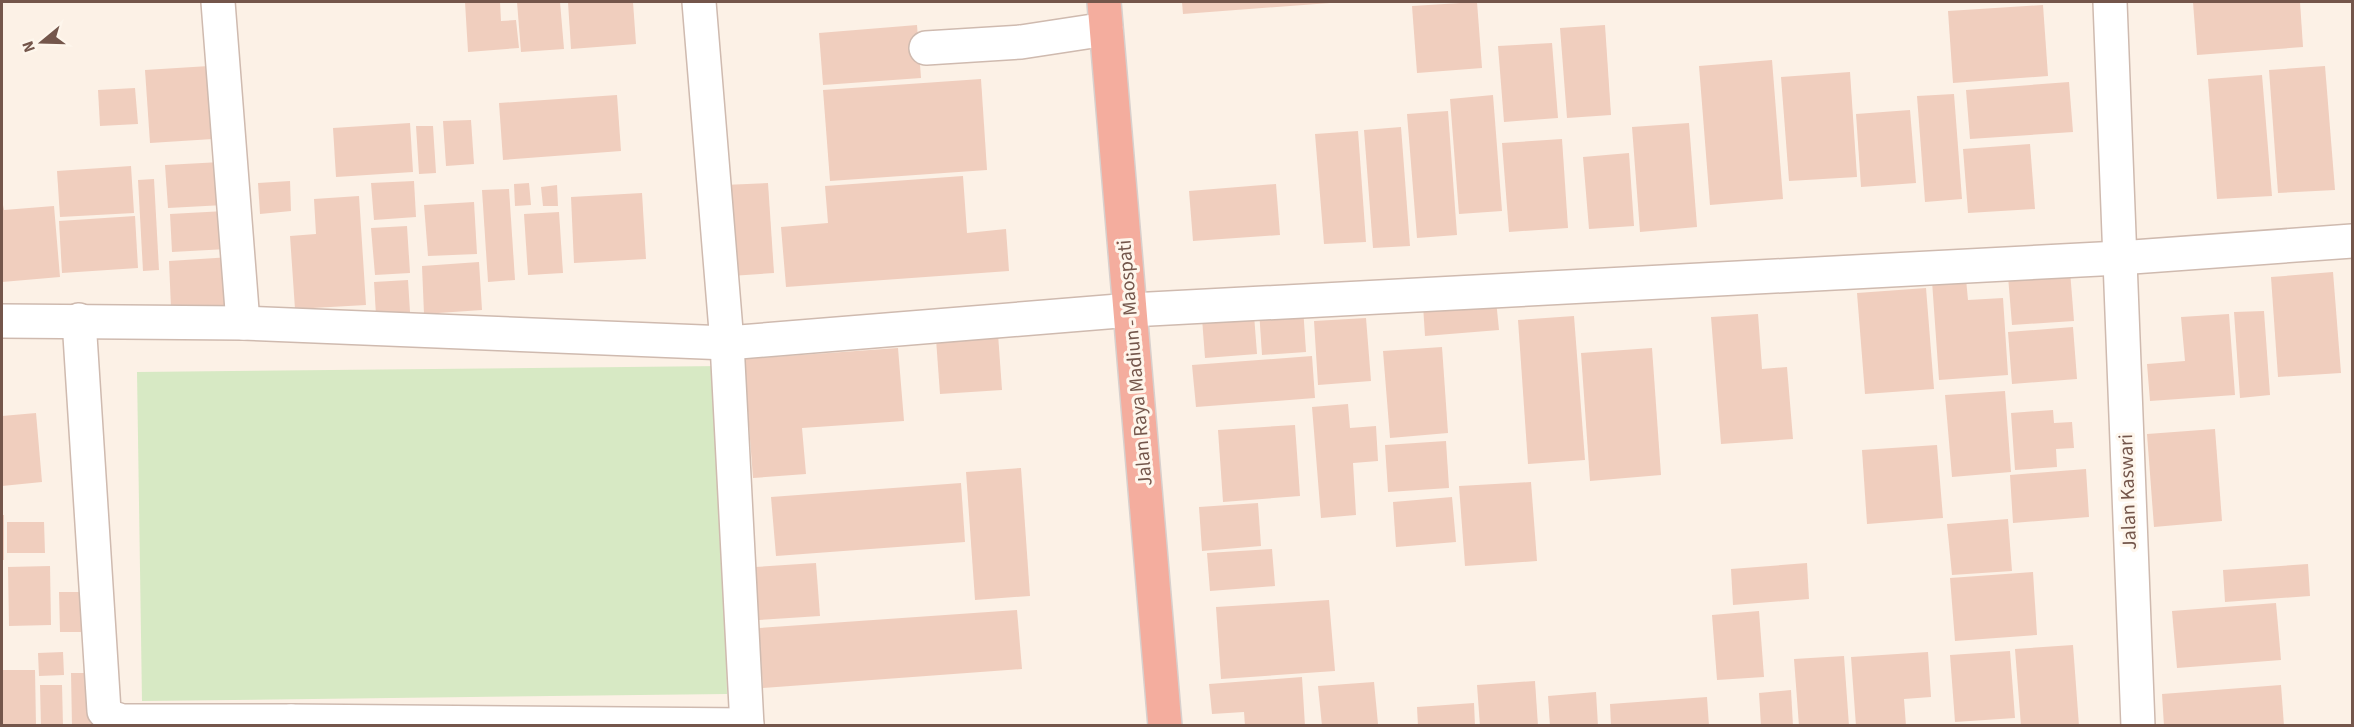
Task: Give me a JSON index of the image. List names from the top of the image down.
{
  "streets": {
    "highway": ["Jalan Raya Madiun - Maospati"],
    "street": ["Jalan Kaswari"]
  },
  "north": "left"
}
